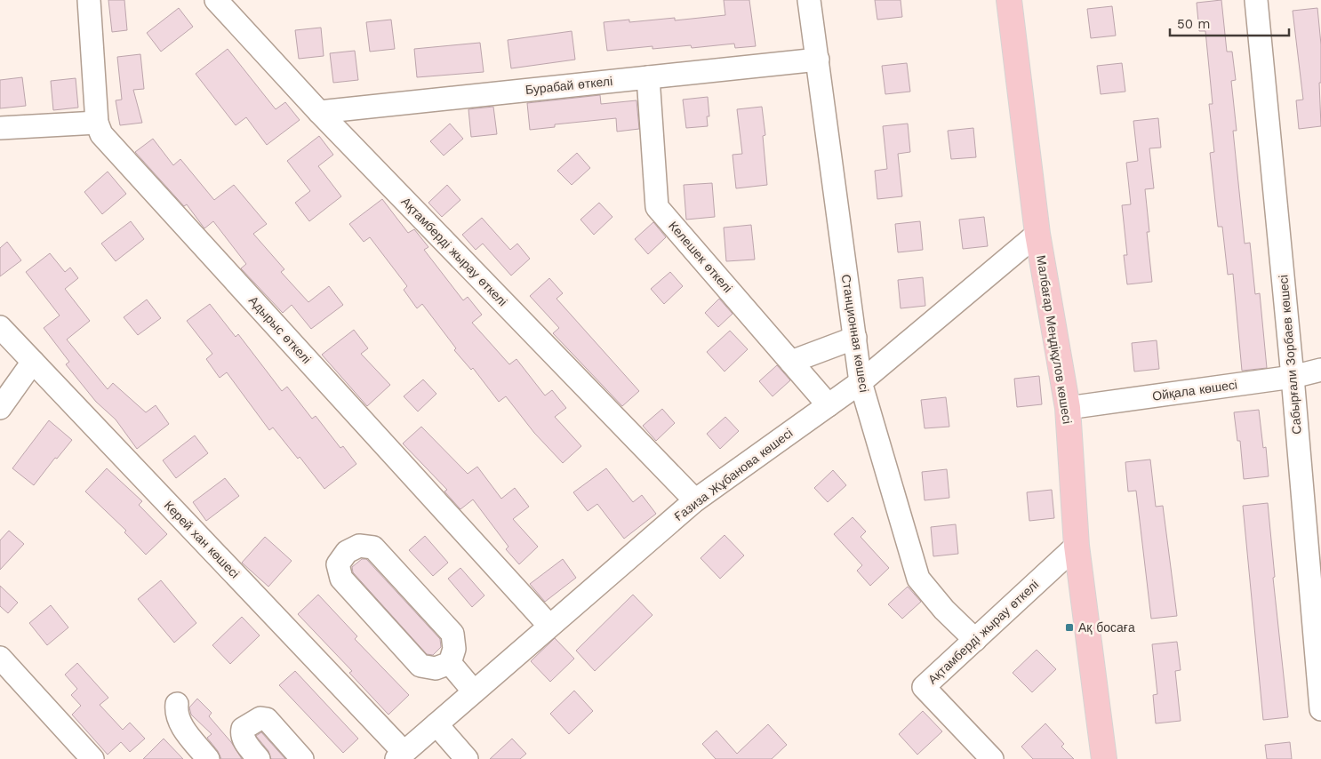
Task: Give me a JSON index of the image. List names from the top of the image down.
{
  "streets": {
    "main road": ["Малбағар Меңдіқұлов көшесі"],
    "street": [
      "Бурабай өткелі",
      "Ақтамберді жырау өткелі",
      "Келешек өткелі",
      "Адырыс өткелі",
      "Станционная көшесі",
      "Сабырғали Зорбаев көшесі",
      "Ойқала көшесі",
      "Ғазиза Жұбанова көшесі",
      "Керей хан көшесі"
    ]
  },
  "crossings": [
    ["Бурабай өткелі", "Ақтамберді жырау өткелі"],
    ["Бурабай өткелі", "Келешек өткелі"],
    ["Бурабай өткелі", "Станционная көшесі"],
    ["Ақтамберді жырау өткелі", "Станционная көшесі"],
    ["Ақтамберді жырау өткелі", "Малбағар Меңдіқұлов көшесі"],
    ["Ақтамберді жырау өткелі", "Ғазиза Жұбанова көшесі"],
    ["Келешек өткелі", "Ғазиза Жұбанова көшесі"],
    ["Адырыс өткелі", "Ғазиза Жұбанова көшесі"],
    ["Станционная көшесі", "Ғазиза Жұбанова көшесі"],
    ["Малбағар Меңдіқұлов көшесі", "Ойқала көшесі"],
    ["Малбағар Меңдіқұлов көшесі", "Ғазиза Жұбанова көшесі"],
    ["Сабырғали Зорбаев көшесі", "Ойқала көшесі"],
    ["Ғазиза Жұбанова көшесі", "Керей хан көшесі"]
  ],
  "places": {
    "transit": ["Ақ босаға"]
  },
  "scale_bar": "50 m"
}
